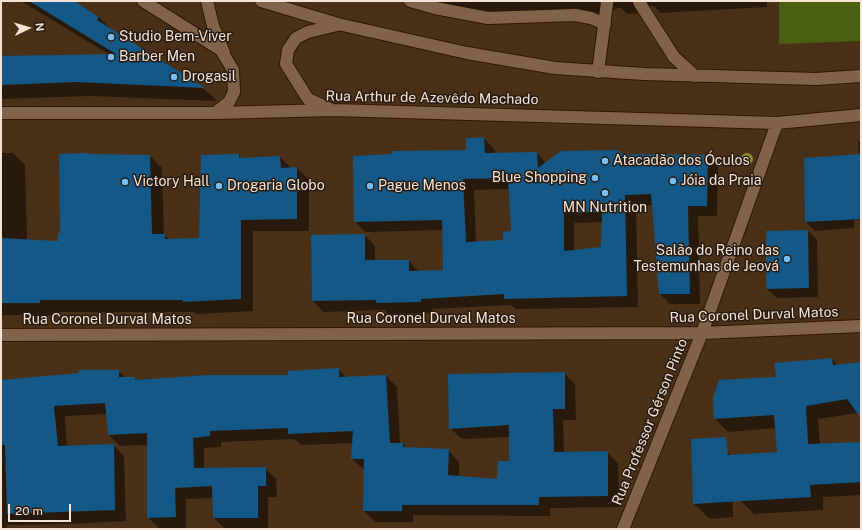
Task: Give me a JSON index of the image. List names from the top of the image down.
{
  "streets": {
    "street": ["Rua Arthur de Azevêdo Machado", "Rua Coronel Durval Matos", "Rua Professor Gérson Pinto"]
  },
  "crossings": [
    ["Rua Arthur de Azevêdo Machado", "Rua Professor Gérson Pinto"],
    ["Rua Coronel Durval Matos", "Rua Professor Gérson Pinto"]
  ],
  "places": [
    "Studio Bem-Viver",
    "Barber Men",
    "Drogasil",
    "Atacadão dos Óculos",
    "Blue Shopping",
    "Jóia da Praia",
    "Victory Hall",
    "Drogaria Globo",
    "Pague Menos",
    "MN Nutrition",
    "Salão do Reino das Testemunhas de Jeová"
  ],
  "scale_bar": "20 m",
  "north": "right"
}
